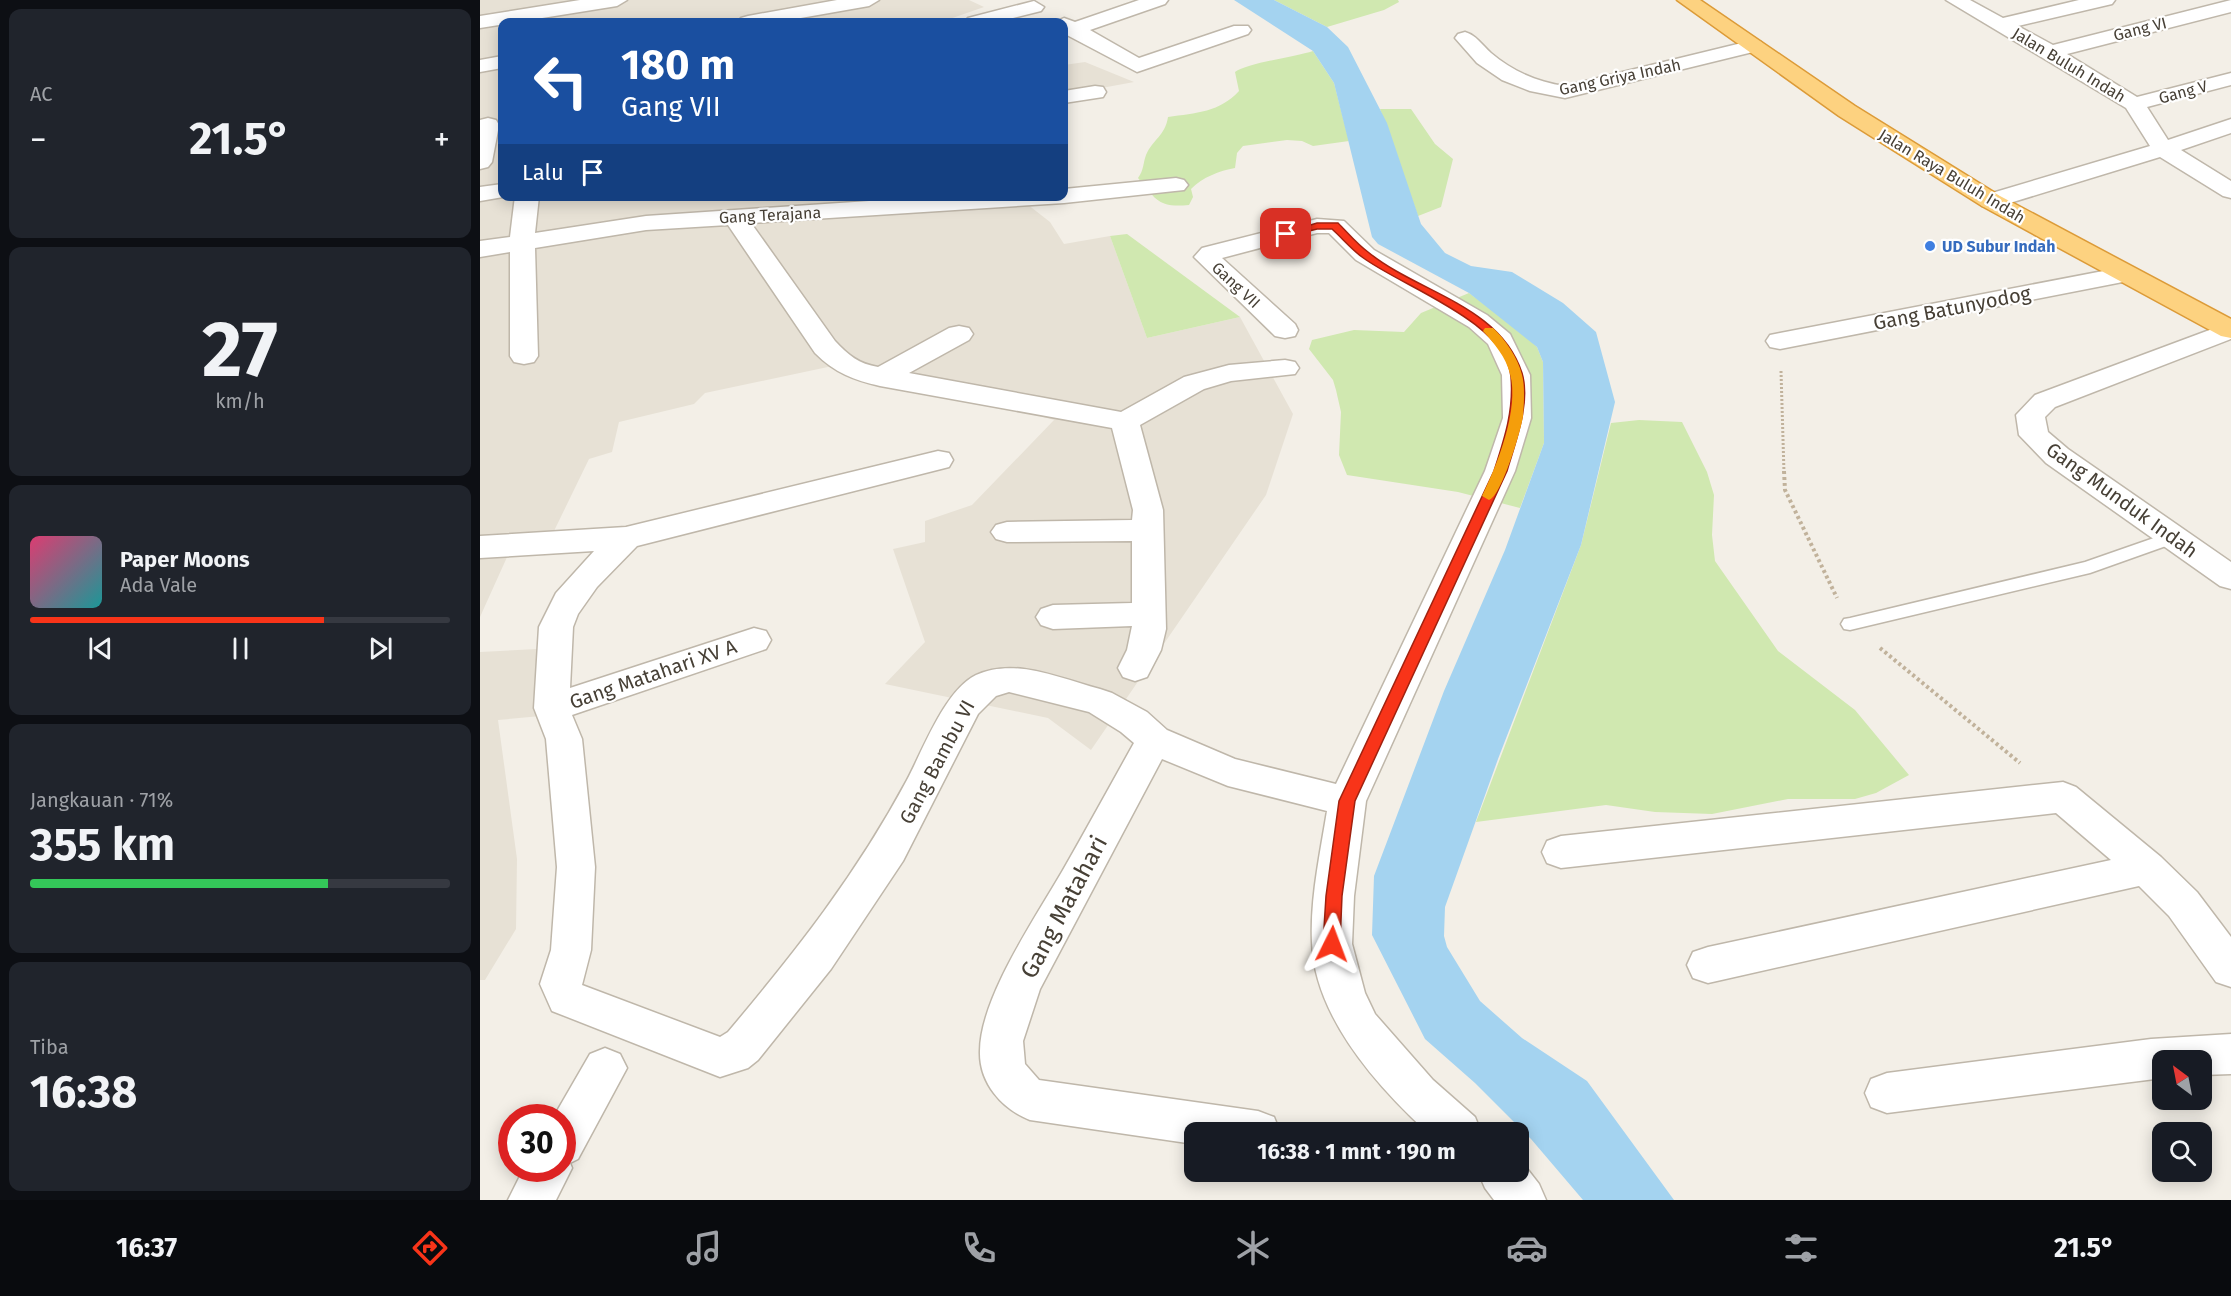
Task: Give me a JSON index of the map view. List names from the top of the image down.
{
  "streets": {
    "highway": ["Jalan Raya Buluh Indah"],
    "street": [
      "Gang VI",
      "Jalan Buluh Indah",
      "Gang Griya Indah",
      "Gang V",
      "Gang Terajana",
      "Gang VII",
      "Gang Batunyodog",
      "Gang Munduk Indah",
      "Gang Matahari XV A",
      "Gang Bambu VI",
      "Gang Matahari"
    ]
  },
  "crossings": [
    ["Gang VI", "Jalan Buluh Indah"],
    ["Jalan Buluh Indah", "Gang V"],
    ["Gang Griya Indah", "Jalan Raya Buluh Indah"],
    ["Jalan Raya Buluh Indah", "Gang Batunyodog"],
    ["Jalan Raya Buluh Indah", "Gang Munduk Indah"],
    ["Gang VII", "Gang Bambu VI"],
    ["Gang Matahari XV A", "Gang Bambu VI"],
    ["Gang Bambu VI", "Gang Matahari"]
  ],
  "places": ["UD Subur Indah"],
  "north": "top left",
  "page": {
    "tile": [
      "AC",
      ["27", "km/h"],
      ["Jangkauan · 71%", "355 km"],
      ["Tiba", "16:38"]
    ],
    "turn": ["180 m", "Gang VII"],
    "heat": ["−", "21.5°", "+"],
    "then": "Lalu",
    "song": ["Paper Moons", "Ada Vale"],
    "limit": "30",
    "trip": "16:38 · 1 mnt · 190 m",
    "tabs": ["16:37", "21.5°"]
  }
}
